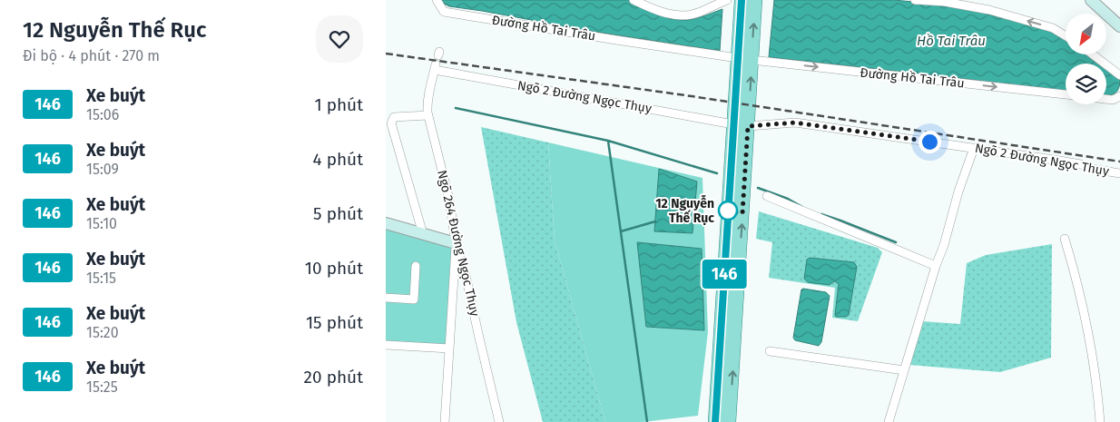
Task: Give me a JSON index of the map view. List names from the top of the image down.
{
  "streets": {
    "street": ["Đường Hồ Tai Trâu", "Ngõ 2 Đường Ngọc Thụy", "Ngõ 264 Đường Ngọc Thụy"]
  },
  "crossings": [
    ["Ngõ 2 Đường Ngọc Thụy", "Ngõ 264 Đường Ngọc Thụy"]
  ],
  "one_way": ["Đường Hồ Tai Trâu"],
  "water": ["Hồ Tai Trâu"],
  "places": ["12 Nguyễn Thế Rục"],
  "lines": ["bus line 146"],
  "north": "bottom left",
  "page": {
    "heading": ["12 Nguyễn Thế Rục", "Đi bộ · 4 phút · 270 m"],
    "on_map": "146",
    "list": [
      {
        "mark": "146",
        "name": "Xe buýt",
        "note": "15:06",
        "value": "1 phút"
      },
      {
        "mark": "146",
        "name": "Xe buýt",
        "note": "15:09",
        "value": "4 phút"
      },
      {
        "mark": "146",
        "name": "Xe buýt",
        "note": "15:10",
        "value": "5 phút"
      },
      {
        "mark": "146",
        "name": "Xe buýt",
        "note": "15:15",
        "value": "10 phút"
      },
      {
        "mark": "146",
        "name": "Xe buýt",
        "note": "15:20",
        "value": "15 phút"
      },
      {
        "mark": "146",
        "name": "Xe buýt",
        "note": "15:25",
        "value": "20 phút"
      }
    ]
  }
}
